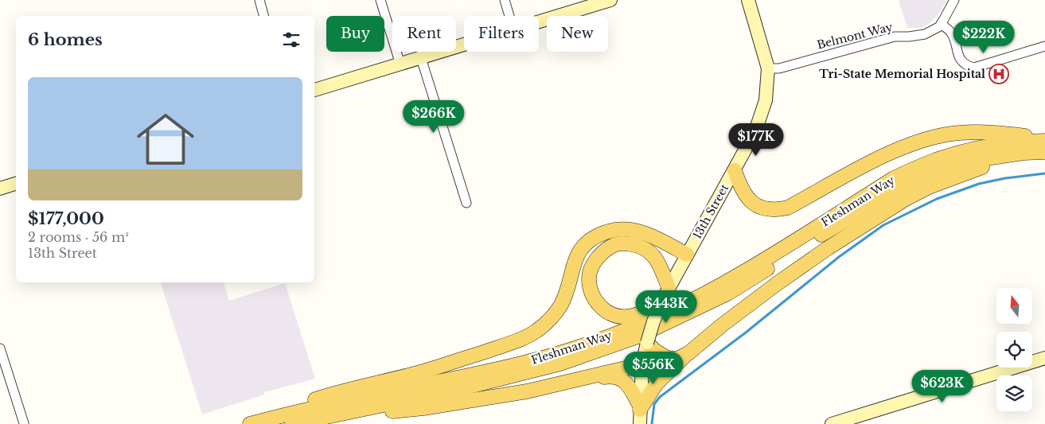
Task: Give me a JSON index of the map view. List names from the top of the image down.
{
  "streets": {
    "main road": ["Fleshman Way", "13th Street"],
    "street": ["Belmont Way"]
  },
  "crossings": [
    ["Belmont Way", "13th Street"]
  ],
  "places": {
    "hospital": ["Tri-State Memorial Hospital"]
  },
  "north": "top",
  "page": {
    "chip": [
      "Buy",
      "Rent",
      "Filters",
      "New"
    ],
    "heading": "6 homes",
    "price": [
      "$222K",
      "$266K",
      "$177K",
      "$443K",
      "$556K",
      "$623K"
    ],
    "list": [
      {
        "name": "$177,000",
        "note": "2 rooms · 56 m² · 13th Street"
      }
    ]
  }
}
